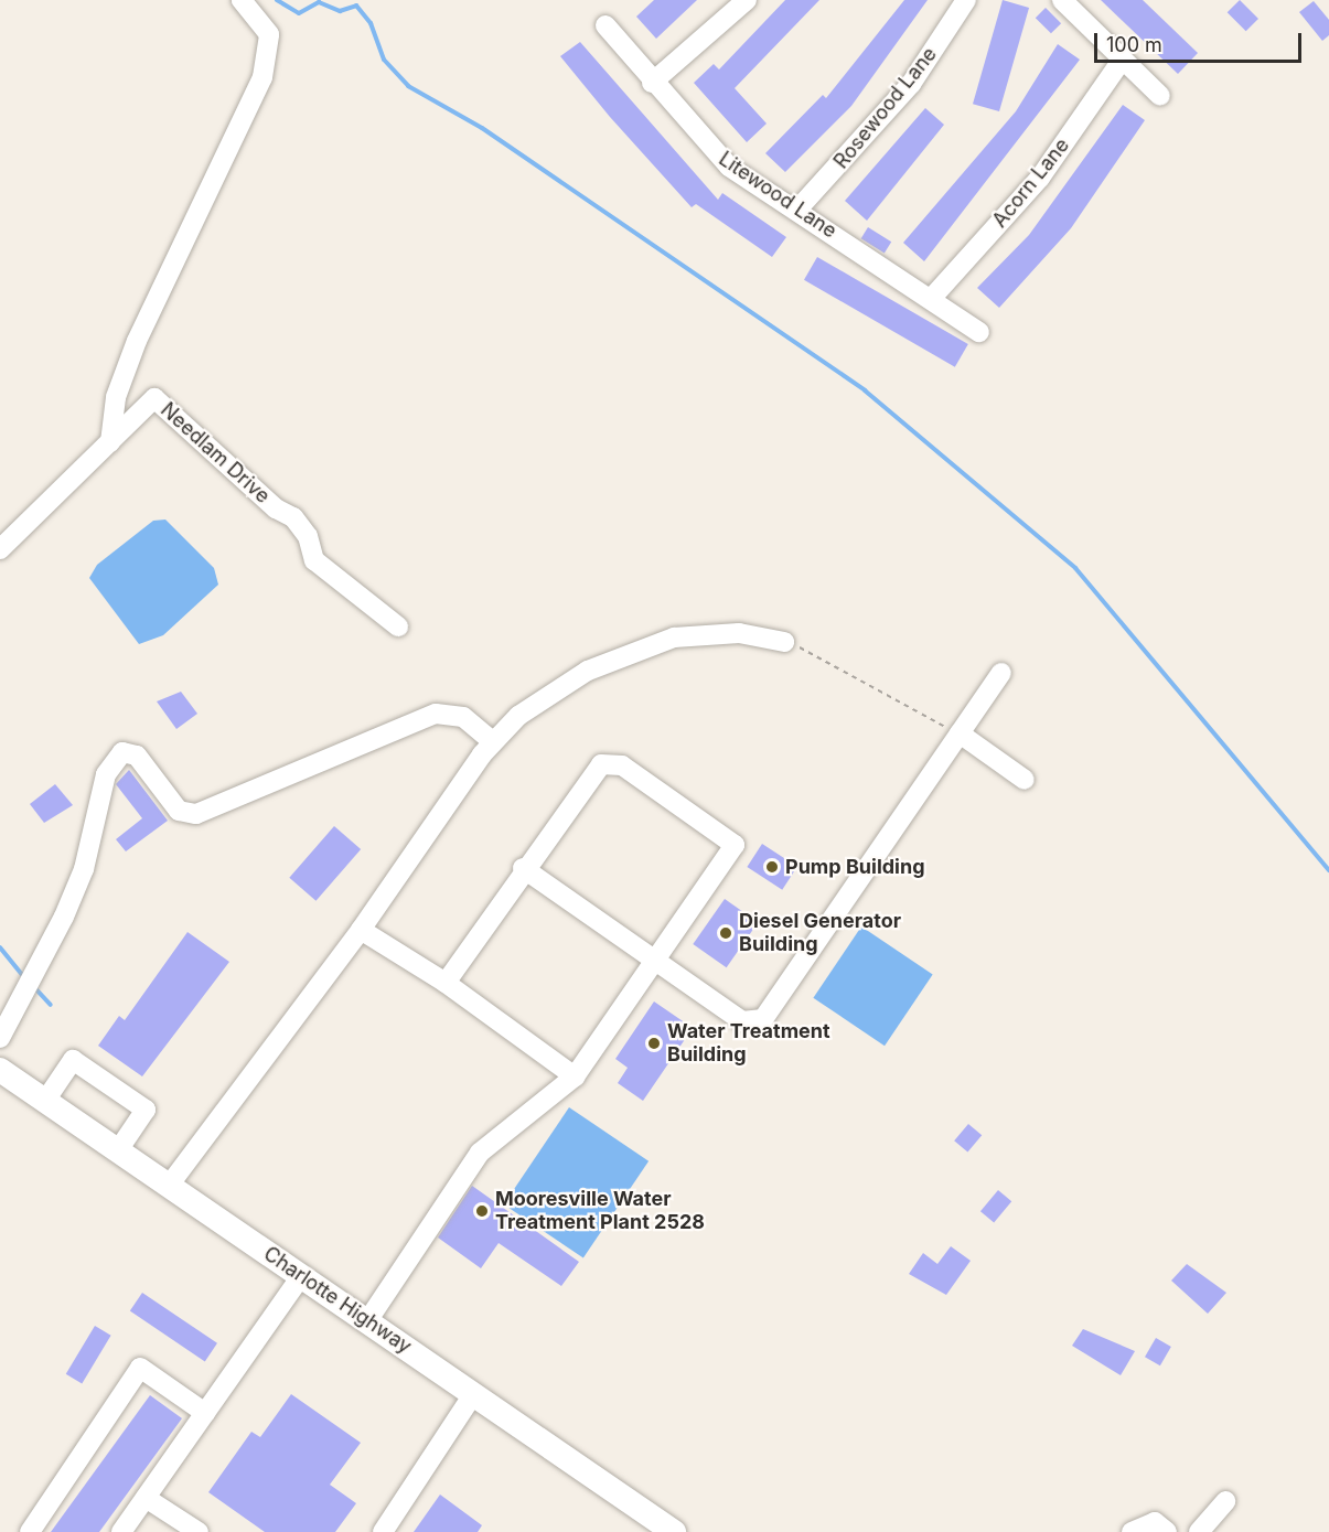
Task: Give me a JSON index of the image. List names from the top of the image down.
{
  "streets": {
    "main road": ["Charlotte Highway"],
    "street": [
      "Rosewood Lane",
      "Acorn Lane",
      "Litewood Lane",
      "Needlam Drive"
    ]
  },
  "crossings": [
    ["Rosewood Lane", "Litewood Lane"],
    ["Acorn Lane", "Litewood Lane"]
  ],
  "places": [
    "Pump Building",
    "Diesel Generator Building",
    "Water Treatment Building",
    "Mooresville Water Treatment Plant 2528"
  ],
  "scale_bar": "100 m"
}
